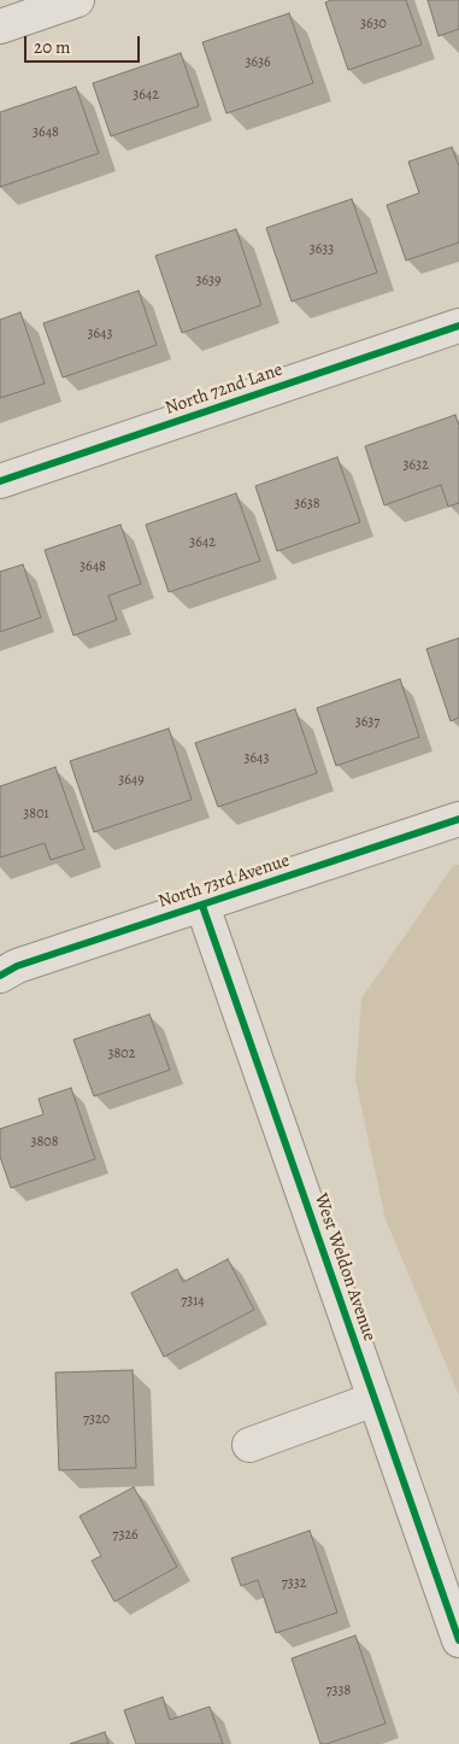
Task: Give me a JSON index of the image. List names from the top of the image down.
{
  "streets": {
    "street": ["North 72nd Lane", "North 73rd Avenue", "West Weldon Avenue"]
  },
  "crossings": [
    ["North 73rd Avenue", "West Weldon Avenue"]
  ],
  "house_numbers": [
    "3630",
    "3636",
    "3642",
    "3648",
    "3633",
    "3639",
    "3643",
    "3632",
    "3638",
    "3642",
    "3648",
    "3637",
    "3643",
    "3649",
    "3801",
    "3802",
    "3808",
    "7314",
    "7320",
    "7326",
    "7332",
    "7338"
  ],
  "scale_bar": "20 m"
}
